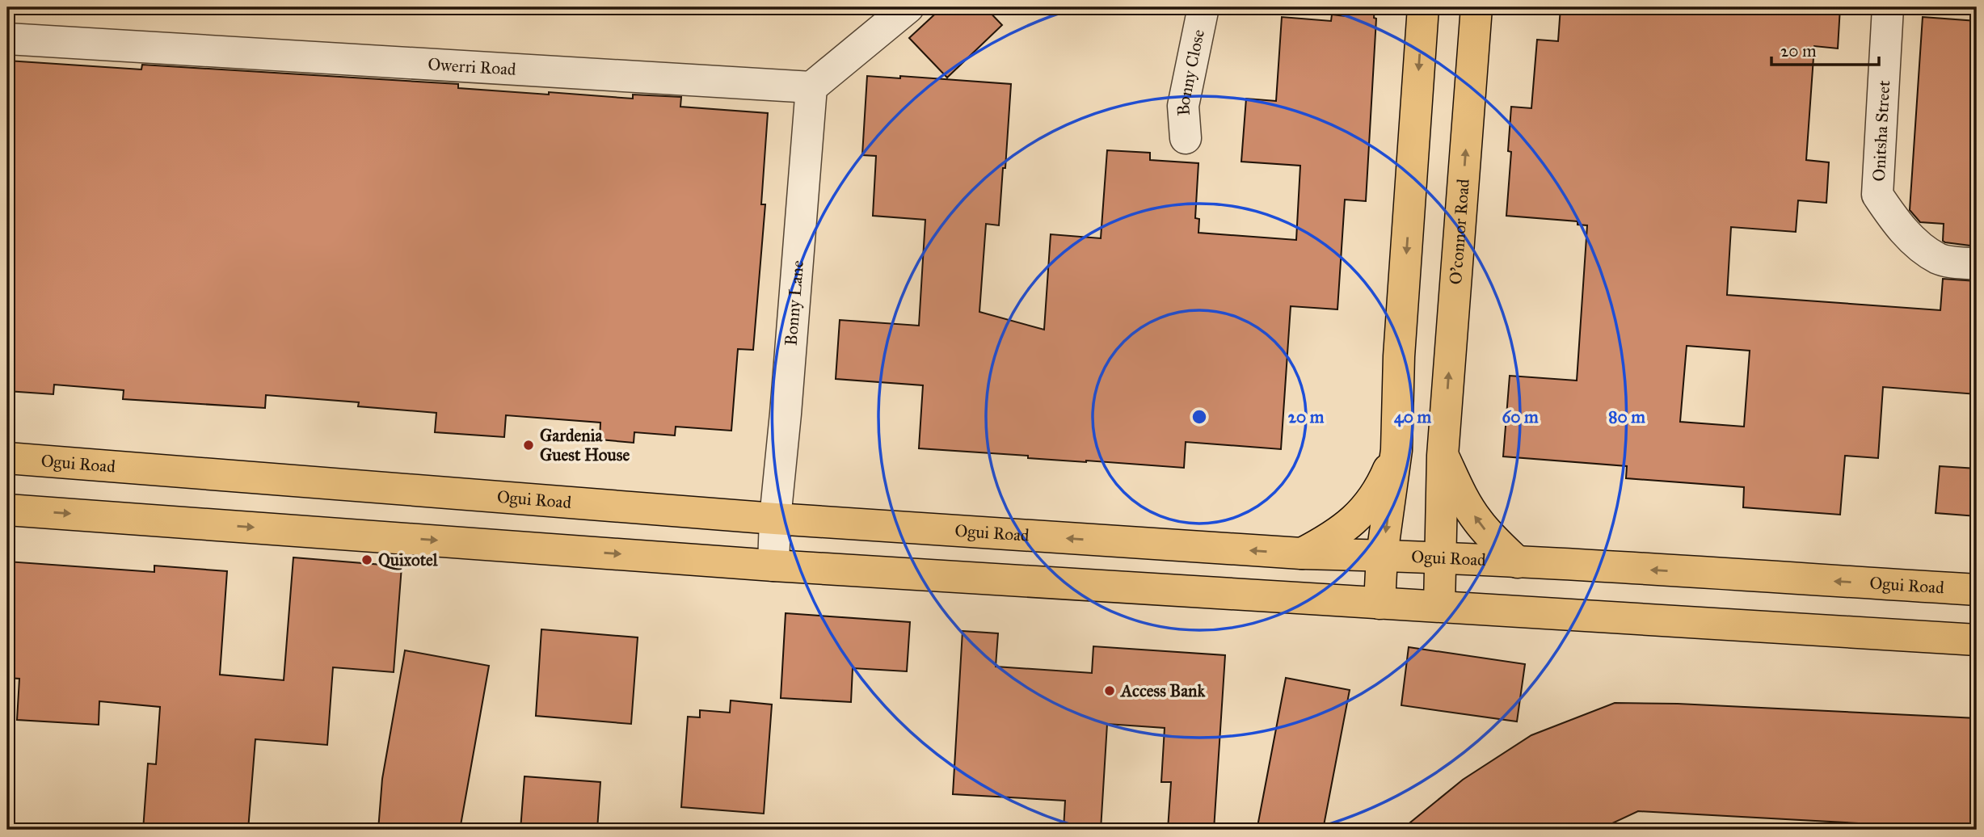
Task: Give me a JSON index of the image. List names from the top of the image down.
{
  "streets": {
    "main road": ["O'connor Road", "Ogui Road"],
    "street": [
      "Owerri Road",
      "Bonny Close",
      "Onitsha Street",
      "Bonny Lane"
    ]
  },
  "crossings": [
    ["Owerri Road", "Bonny Lane"],
    ["O'connor Road", "Ogui Road"],
    ["Bonny Lane", "Ogui Road"]
  ],
  "places": ["Gardenia Guest House", "Quixotel", "Access Bank"],
  "scale_bar": "20 m",
  "rings": [
    "20 m",
    "40 m",
    "60 m",
    "80 m"
  ]
}
